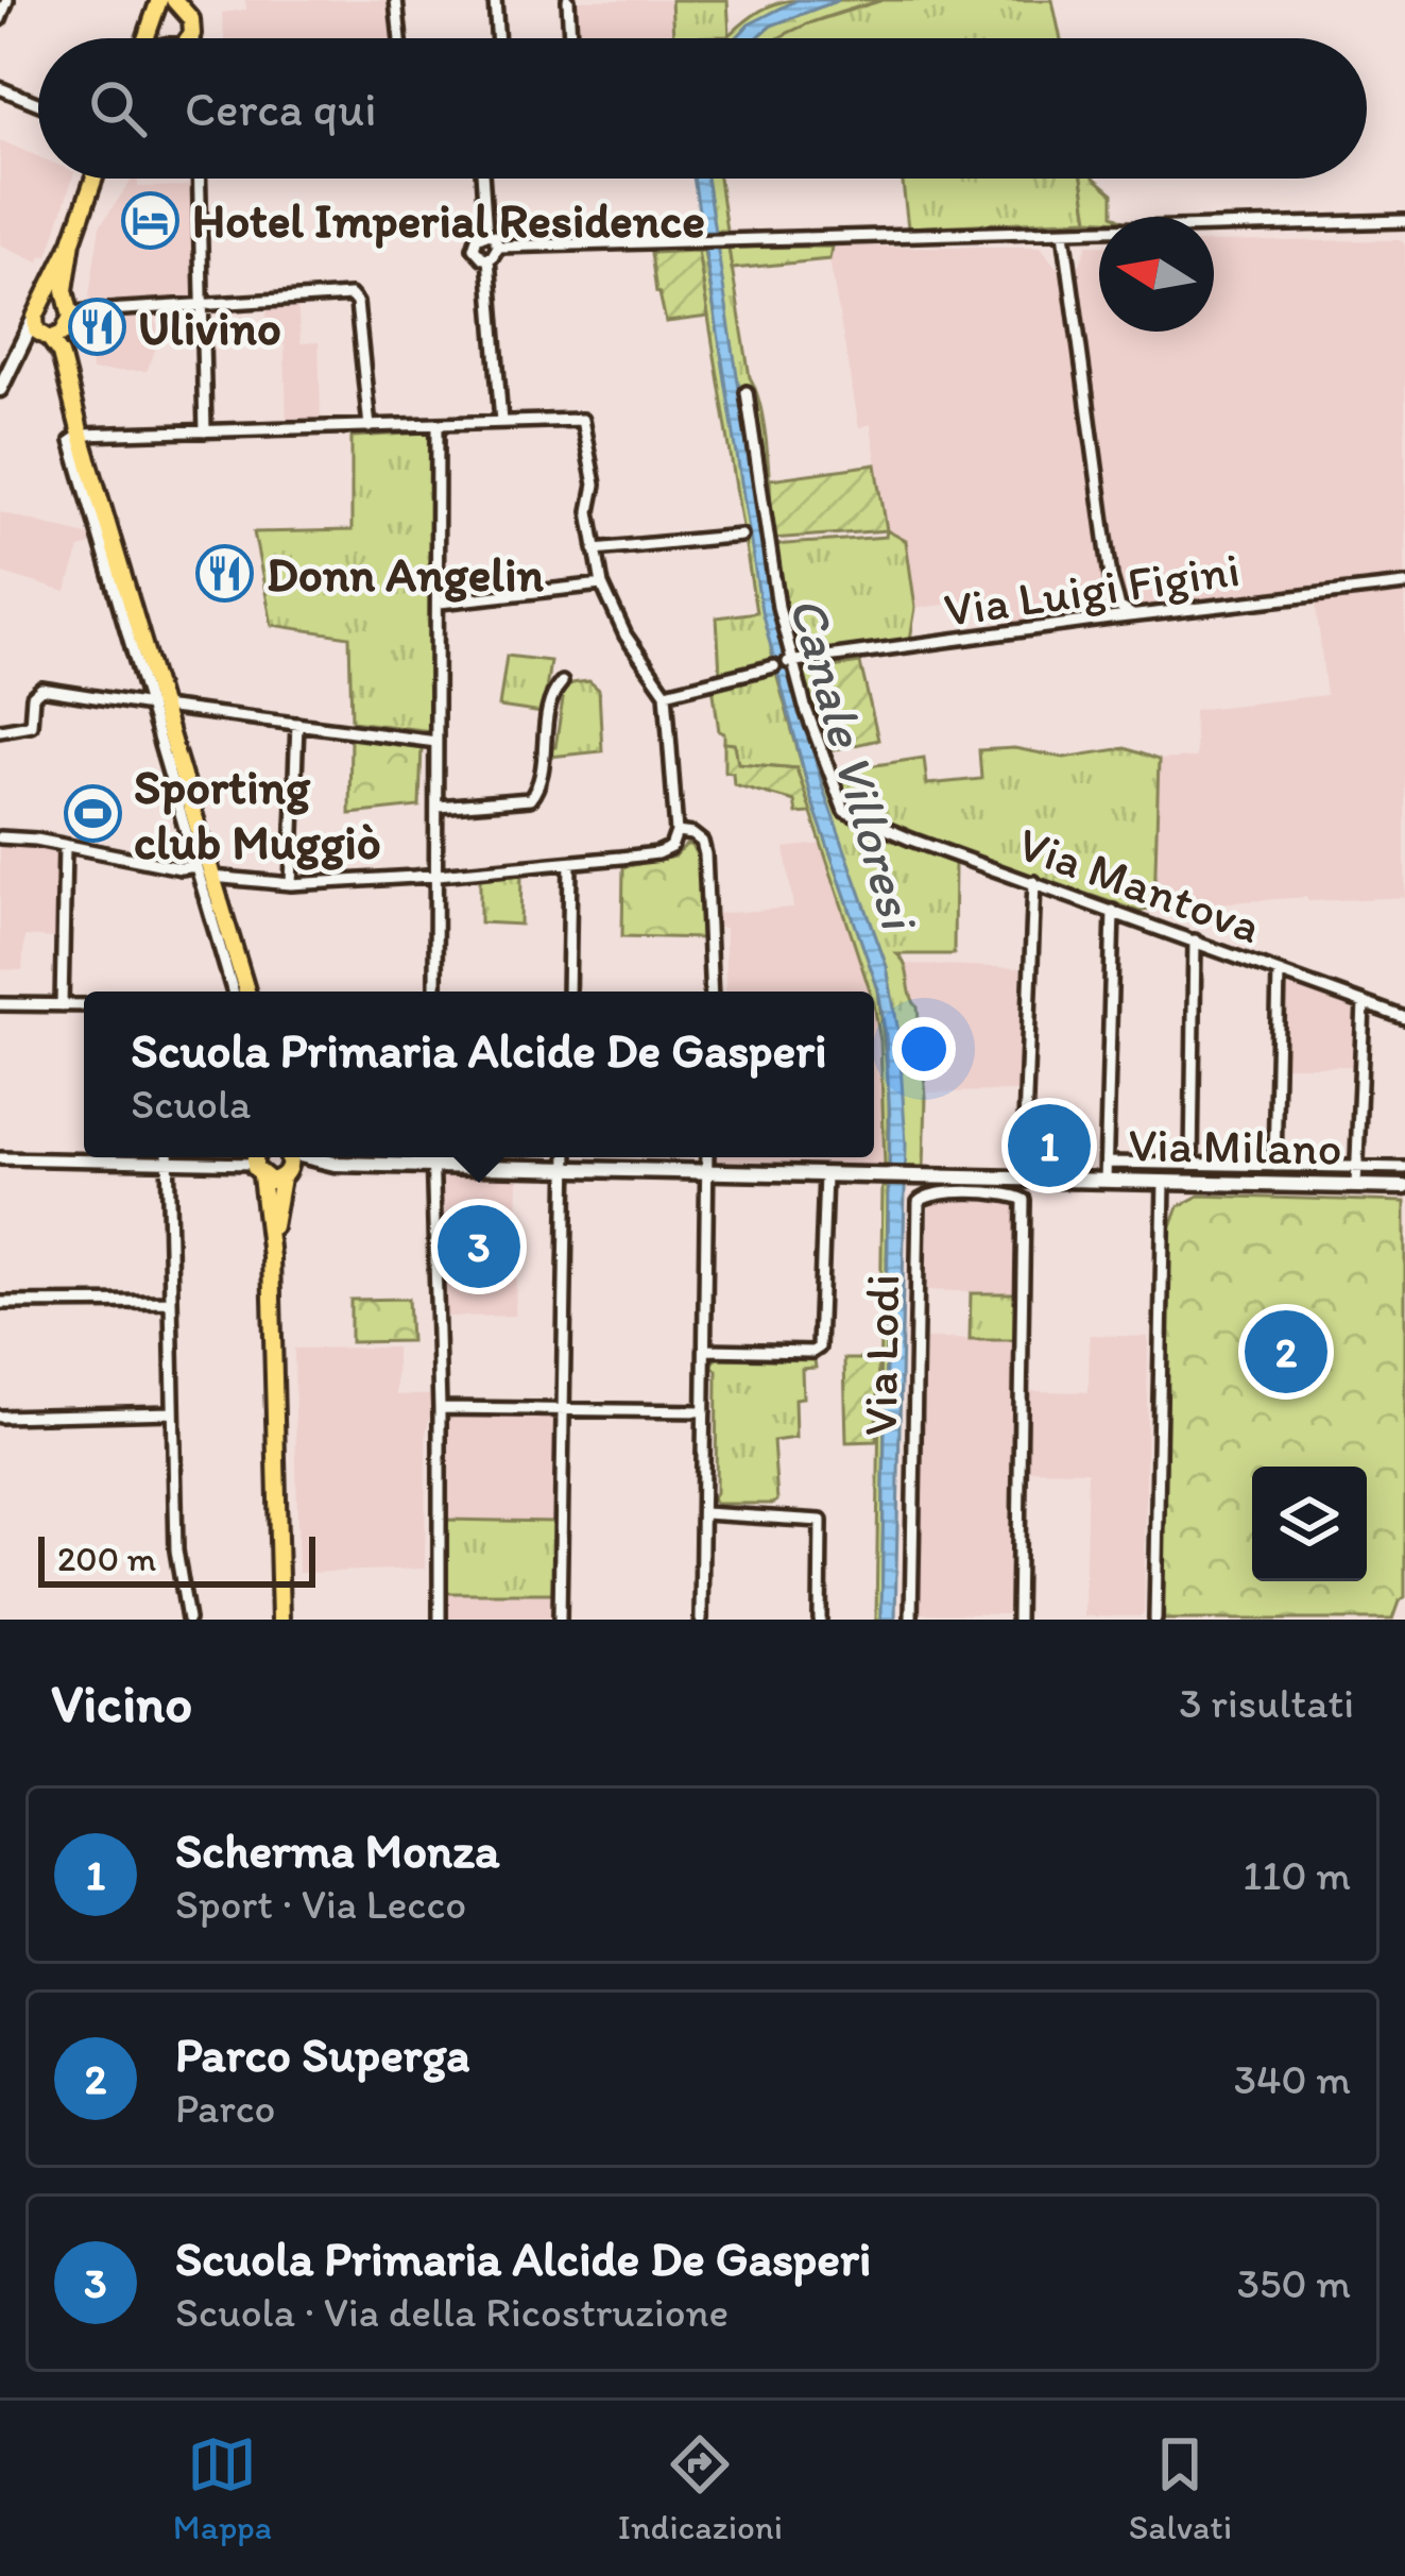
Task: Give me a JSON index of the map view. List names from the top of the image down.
{
  "streets": {
    "street": [
      "Via Luigi Figini",
      "Via Mantova",
      "Via Milano",
      "Via Lodi"
    ]
  },
  "crossings": [
    ["Via Luigi Figini", "Via Mantova"]
  ],
  "water": ["Canale Villoresi"],
  "places": {
    "hotel": ["Hotel Imperial Residence"],
    "restaurant": ["Ulivino", "Donn Angelin"],
    "sports": ["Sporting club Muggiò"]
  },
  "scale_bar": "200 m",
  "north": "left",
  "page": {
    "search": "Cerca qui",
    "popup": ["Scuola Primaria Alcide De Gasperi", "Scuola"],
    "pins": ["1", "3", "2"],
    "scale": "200 m",
    "heading": ["Vicino", "3 risultati"],
    "list": [
      {
        "mark": "1",
        "name": "Scherma Monza",
        "note": "Sport · Via Lecco",
        "value": "110 m"
      },
      {
        "mark": "2",
        "name": "Parco Superga",
        "note": "Parco",
        "value": "340 m"
      },
      {
        "mark": "3",
        "name": "Scuola Primaria Alcide De Gasperi",
        "note": "Scuola · Via della Ricostruzione",
        "value": "350 m"
      }
    ],
    "nav": ["Mappa", "Indicazioni", "Salvati"]
  }
}
